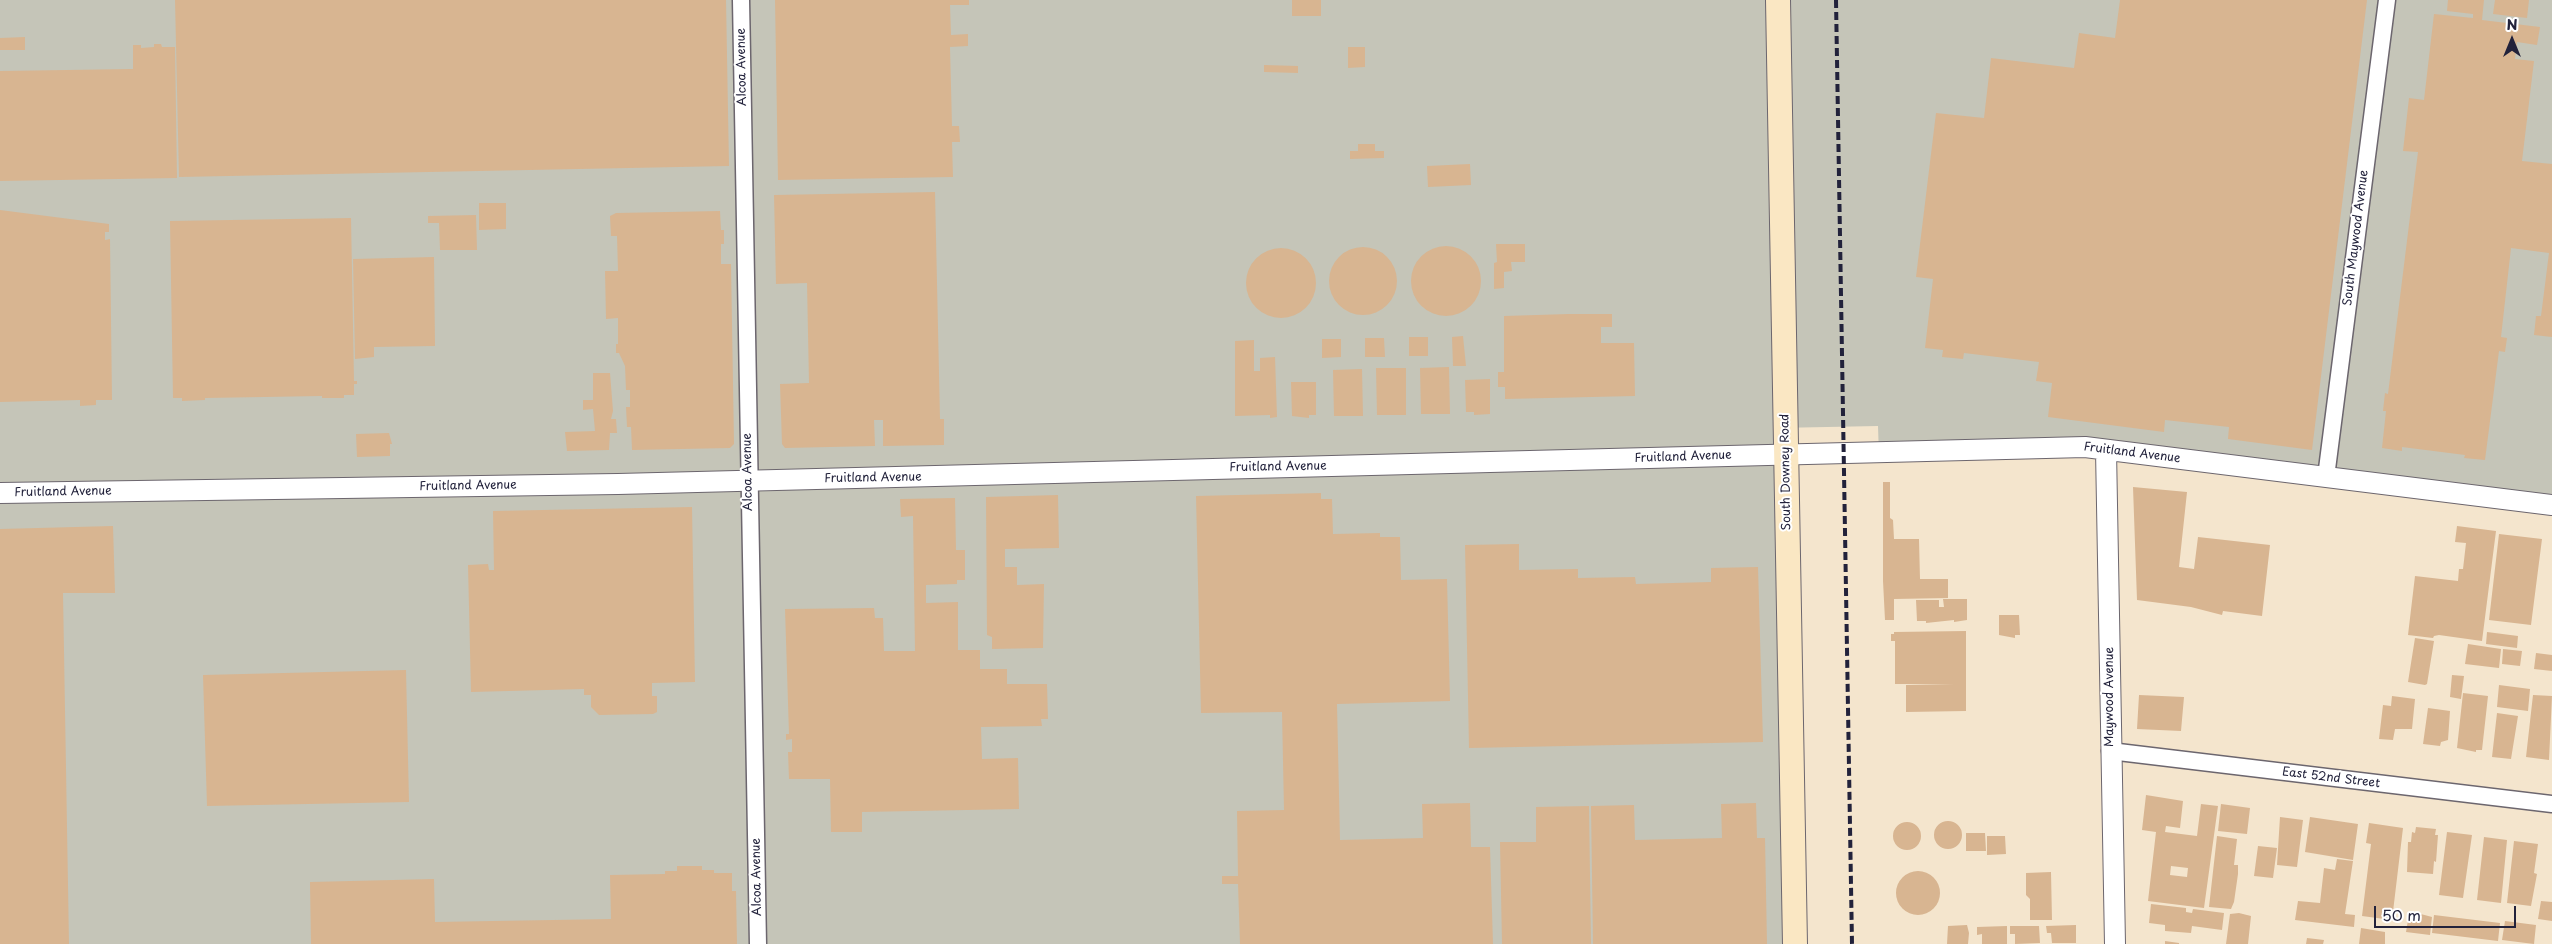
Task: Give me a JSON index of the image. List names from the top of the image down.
{
  "streets": {
    "main road": ["South Downey Road"],
    "street": [
      "Alcoa Avenue",
      "South Maywood Avenue",
      "Fruitland Avenue",
      "Maywood Avenue",
      "East 52nd Street"
    ]
  },
  "crossings": [
    ["Alcoa Avenue", "Fruitland Avenue"],
    ["South Maywood Avenue", "Fruitland Avenue"],
    ["Fruitland Avenue", "South Downey Road"],
    ["Fruitland Avenue", "Maywood Avenue"],
    ["Maywood Avenue", "East 52nd Street"]
  ],
  "scale_bar": "50 m",
  "north": "top"
}
